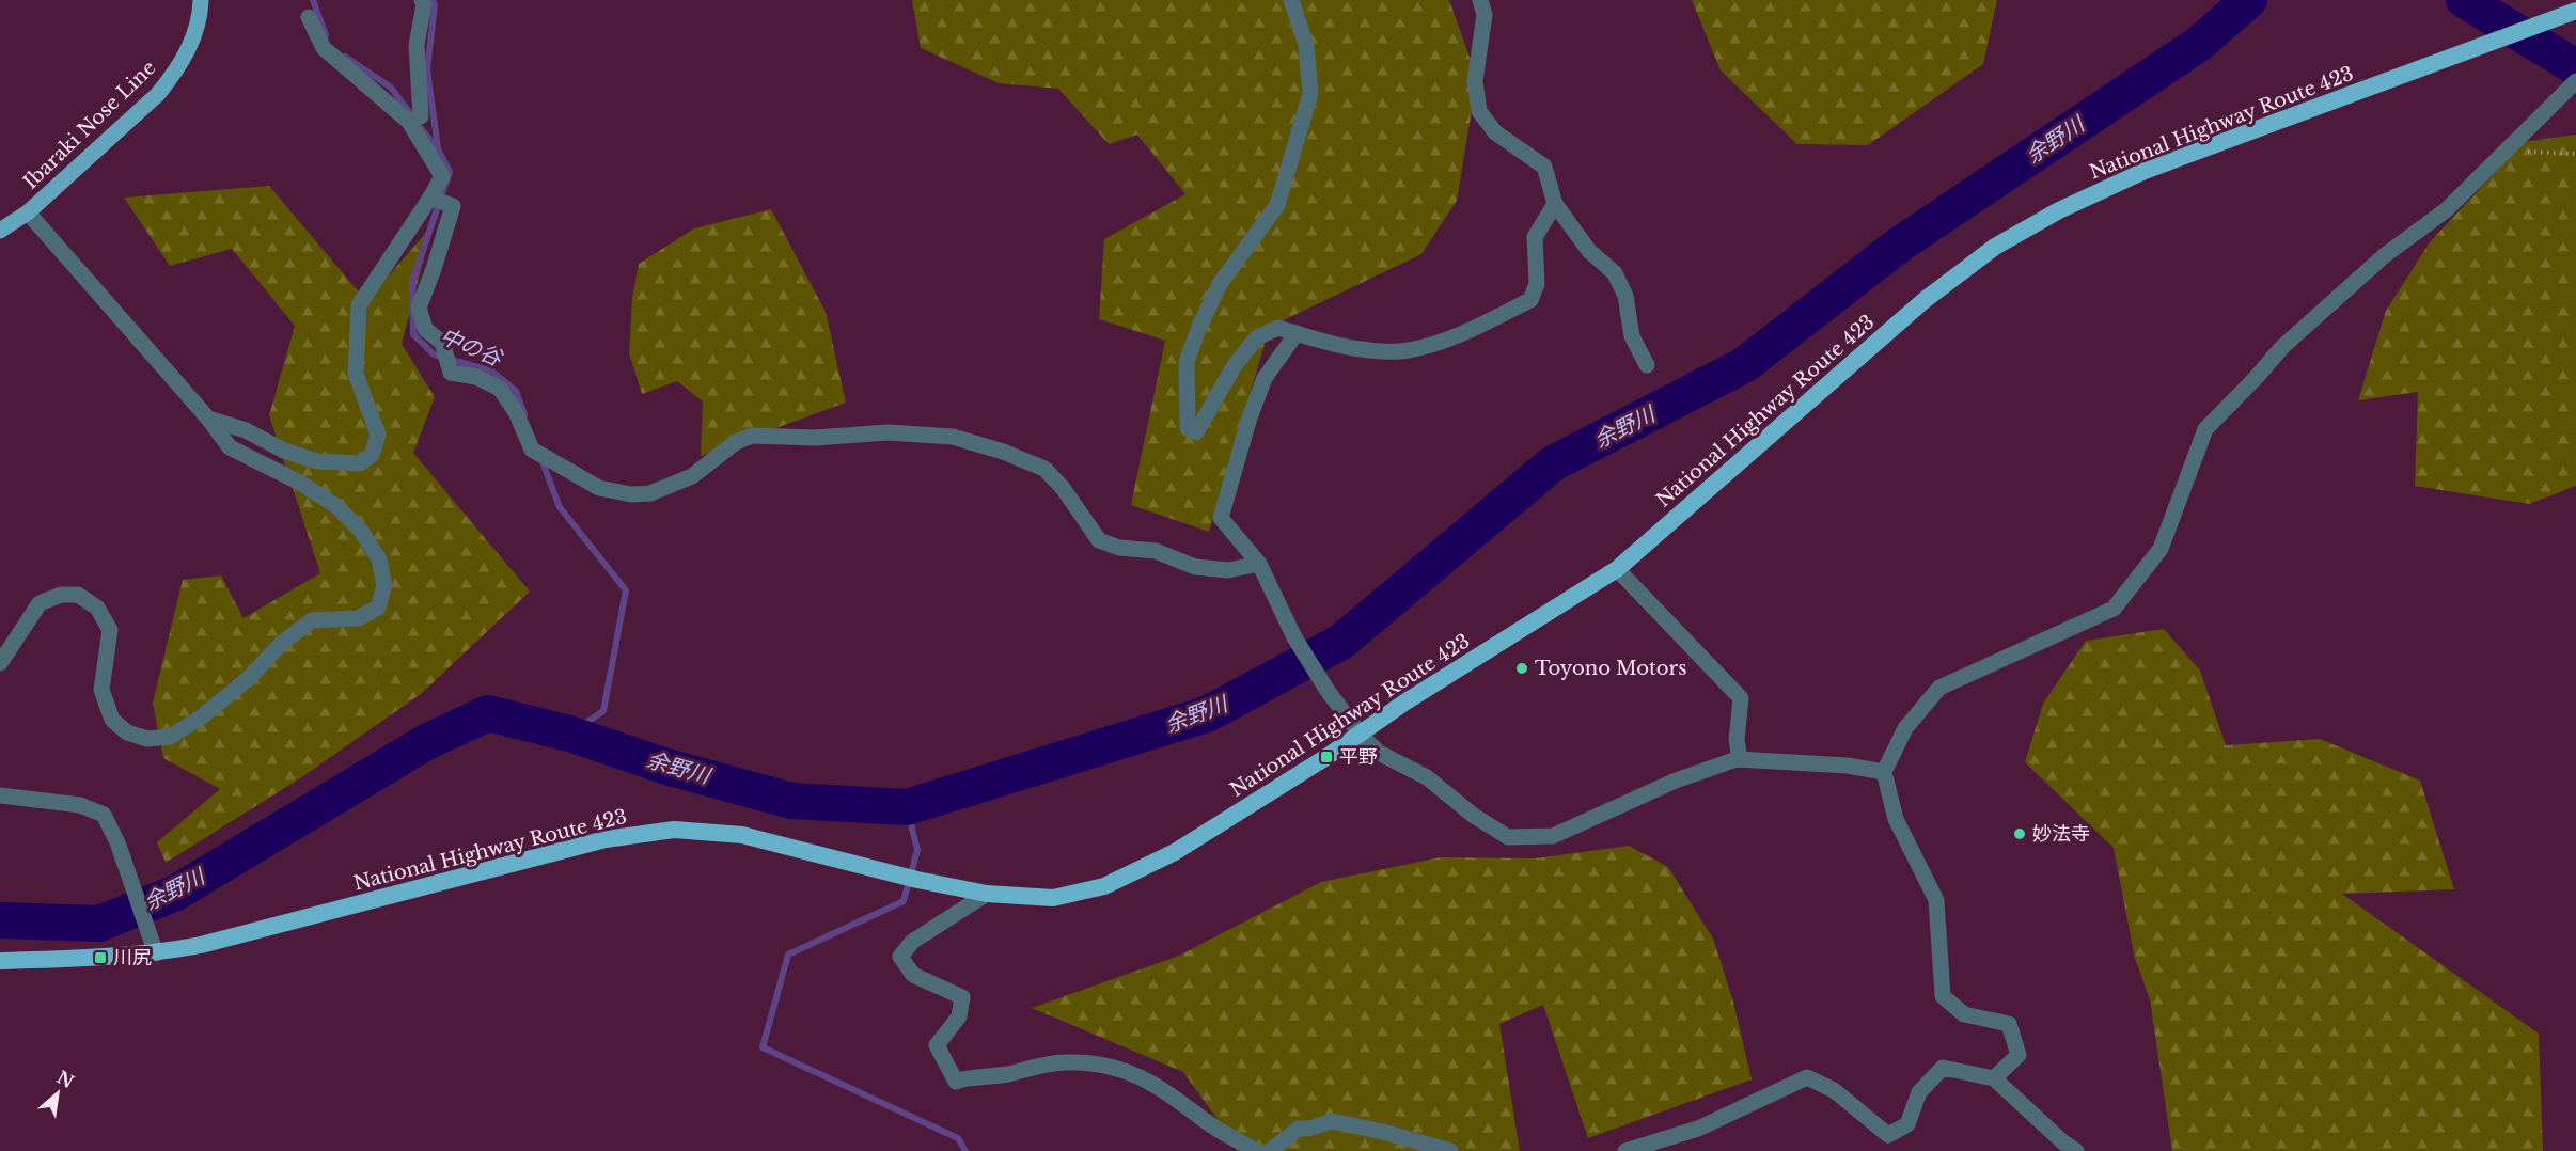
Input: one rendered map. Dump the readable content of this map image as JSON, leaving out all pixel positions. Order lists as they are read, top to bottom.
{
  "streets": {
    "highway": ["National Highway Route 423"],
    "main road": ["Ibaraki Nose Line"]
  },
  "water": ["余野川", "中の谷"],
  "places": {
    "other": ["Toyono Motors", "妙法寺"],
    "transit": ["平野", "川尻"]
  },
  "north": "top right"
}
